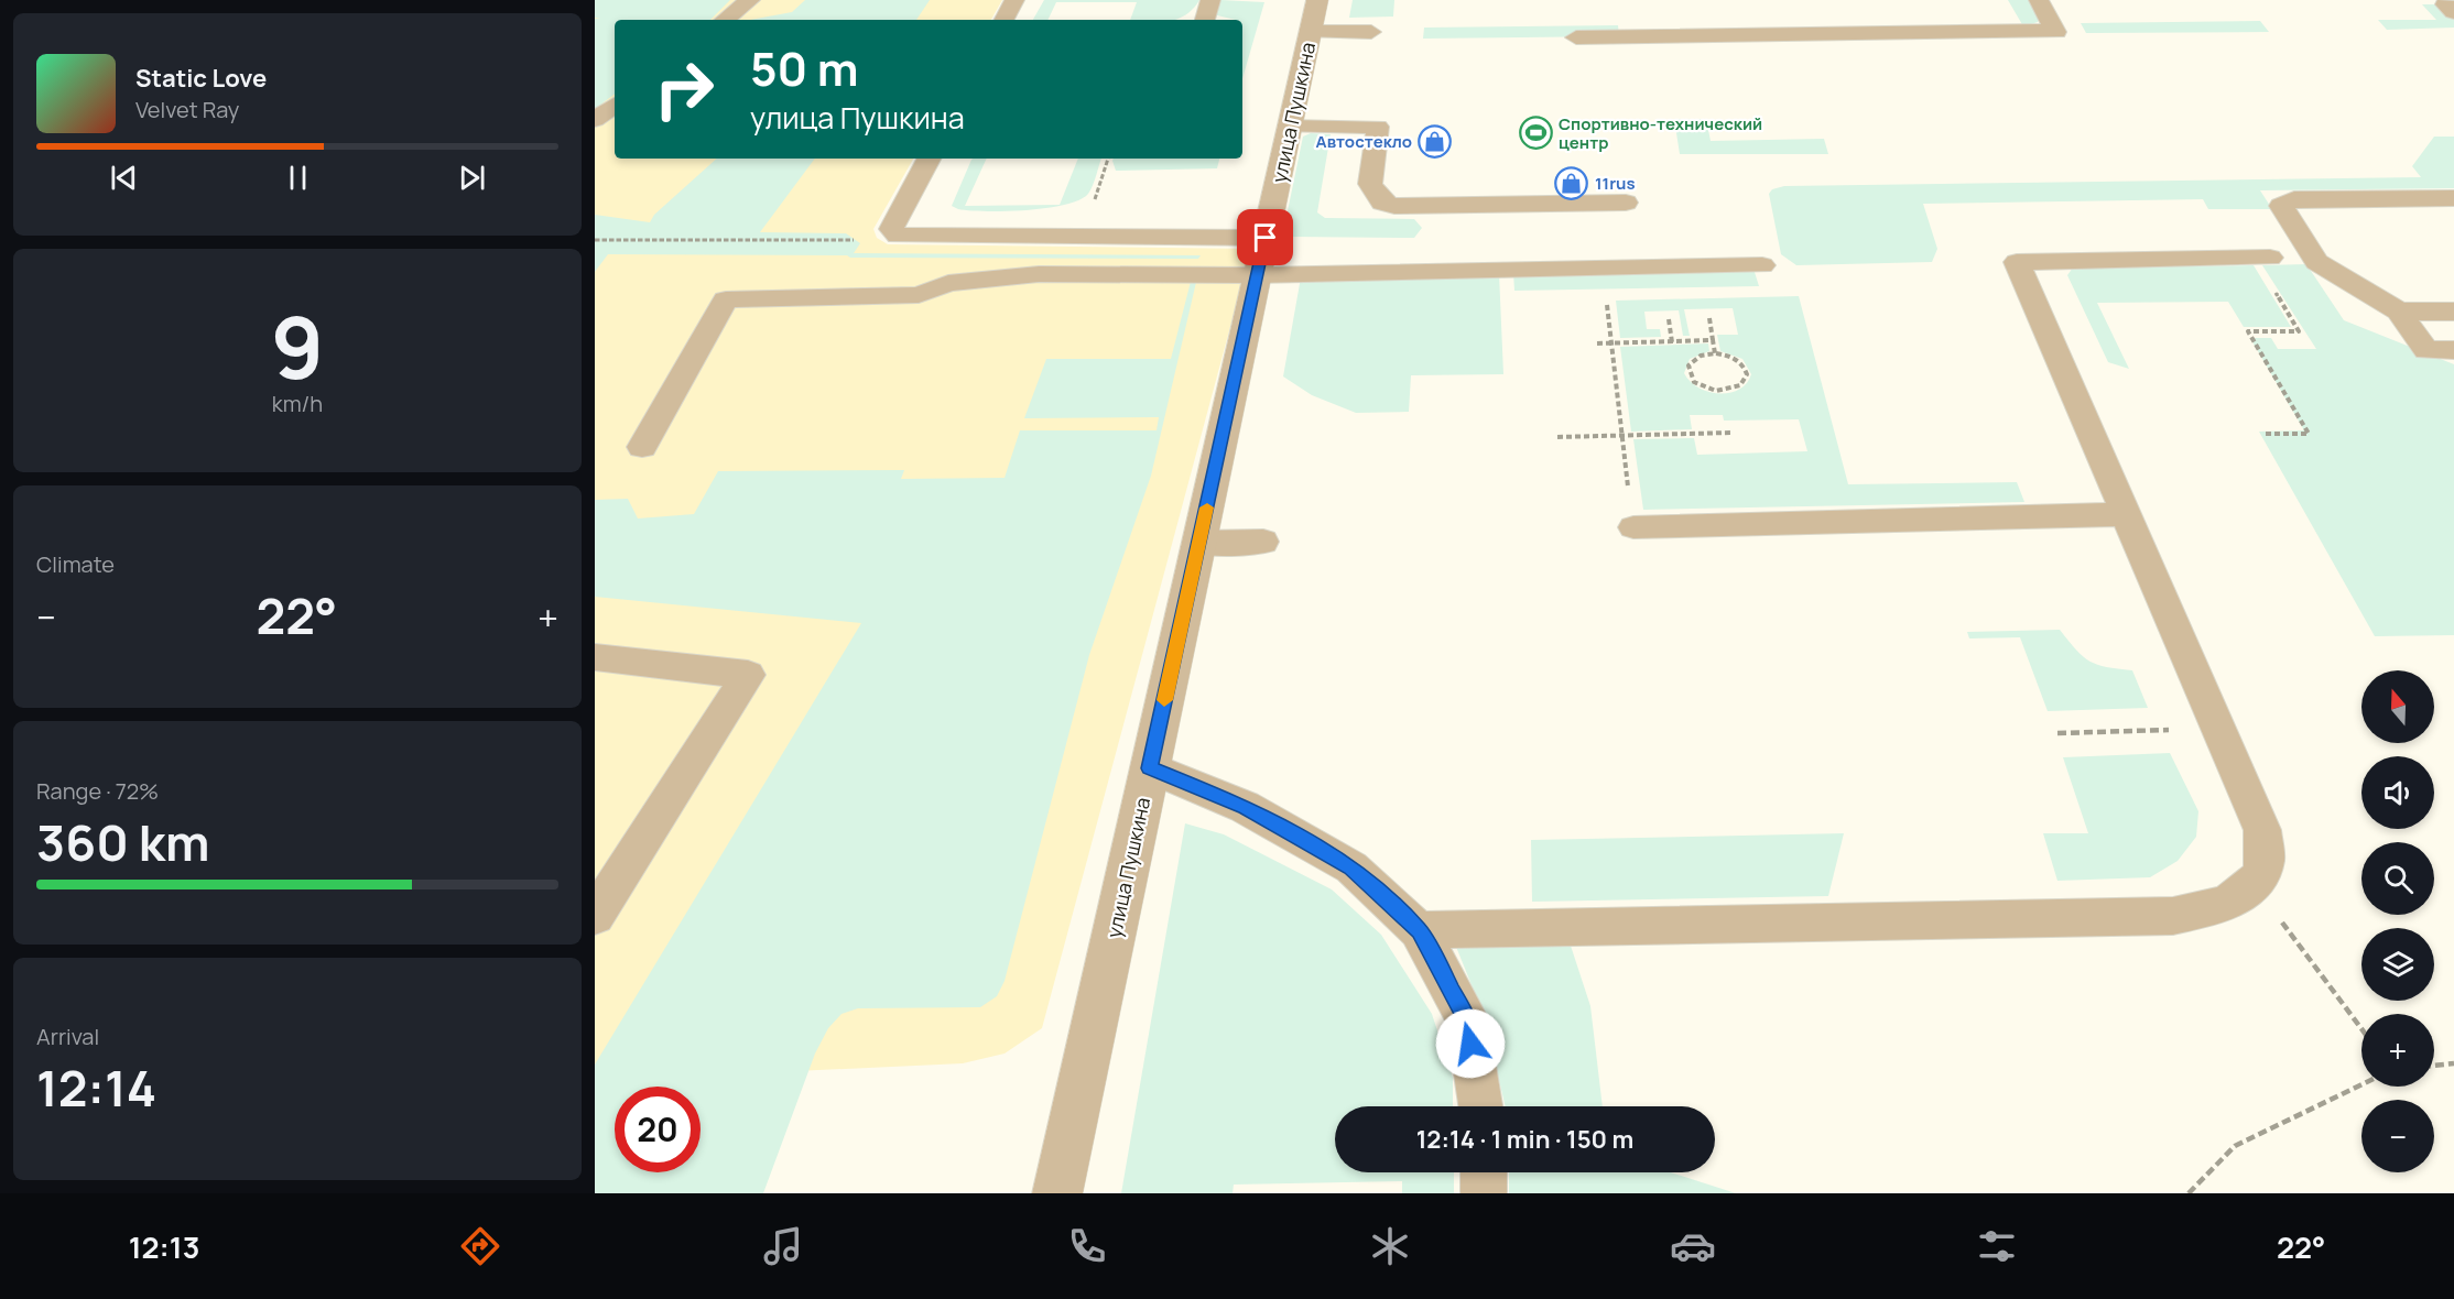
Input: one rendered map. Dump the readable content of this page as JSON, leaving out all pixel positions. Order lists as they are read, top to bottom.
{
  "streets": {
    "street": ["улица Пушкина"]
  },
  "places": {
    "sports": ["Спортивно-технический центр"],
    "shop": ["Автостекло", "11rus"]
  },
  "north": "top",
  "page": {
    "turn": ["50 m", "улица Пушкина"],
    "song": ["Static Love", "Velvet Ray"],
    "tile": [
      ["9", "km/h"],
      "Climate",
      ["Range · 72%", "360 km"],
      ["Arrival", "12:14"]
    ],
    "heat": ["−", "22°", "+"],
    "map_buttons": ["+", "−"],
    "limit": "20",
    "trip": "12:14 · 1 min · 150 m",
    "tabs": ["12:13", "22°"]
  }
}
